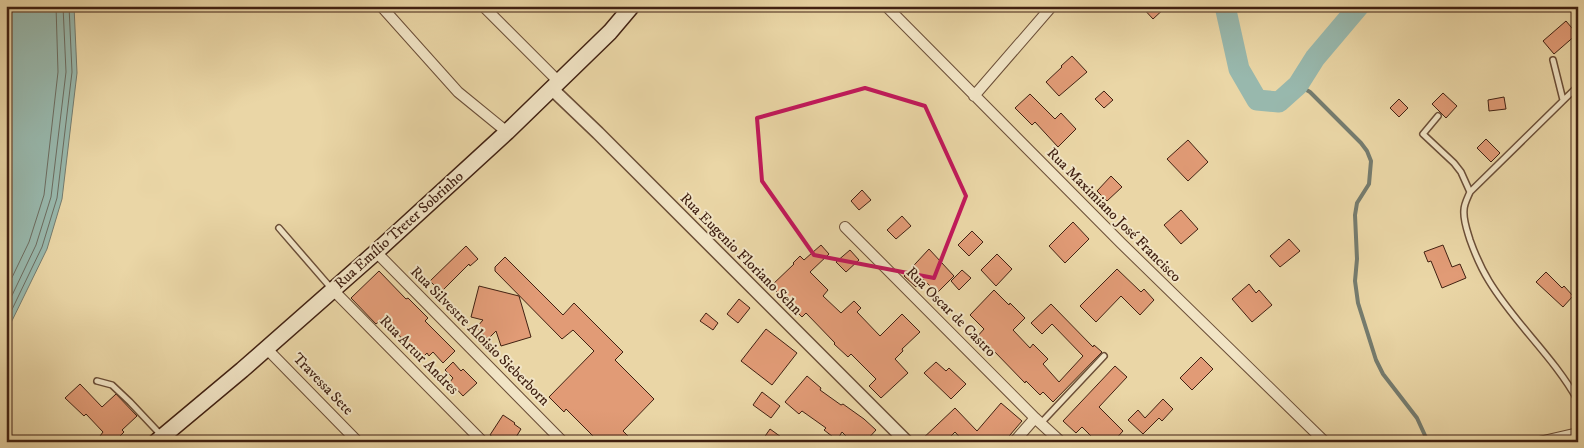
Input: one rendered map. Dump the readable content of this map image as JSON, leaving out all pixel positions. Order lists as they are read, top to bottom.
{
  "streets": {
    "main road": ["Rua Emílio Treter Sobrinho"],
    "street": [
      "Rua Maximiano José Francisco",
      "Rua Eugenio Floriano Sehn",
      "Rua Oscar de Castro",
      "Rua Silvestre Aloisio Sieberborn",
      "Rua Artur Andres",
      "Travessa Sete"
    ]
  },
  "crossings": [
    ["Rua Emílio Treter Sobrinho", "Rua Eugenio Floriano Sehn"],
    ["Rua Emílio Treter Sobrinho", "Rua Silvestre Aloisio Sieberborn"],
    ["Rua Emílio Treter Sobrinho", "Rua Artur Andres"],
    ["Rua Emílio Treter Sobrinho", "Travessa Sete"]
  ]
}
